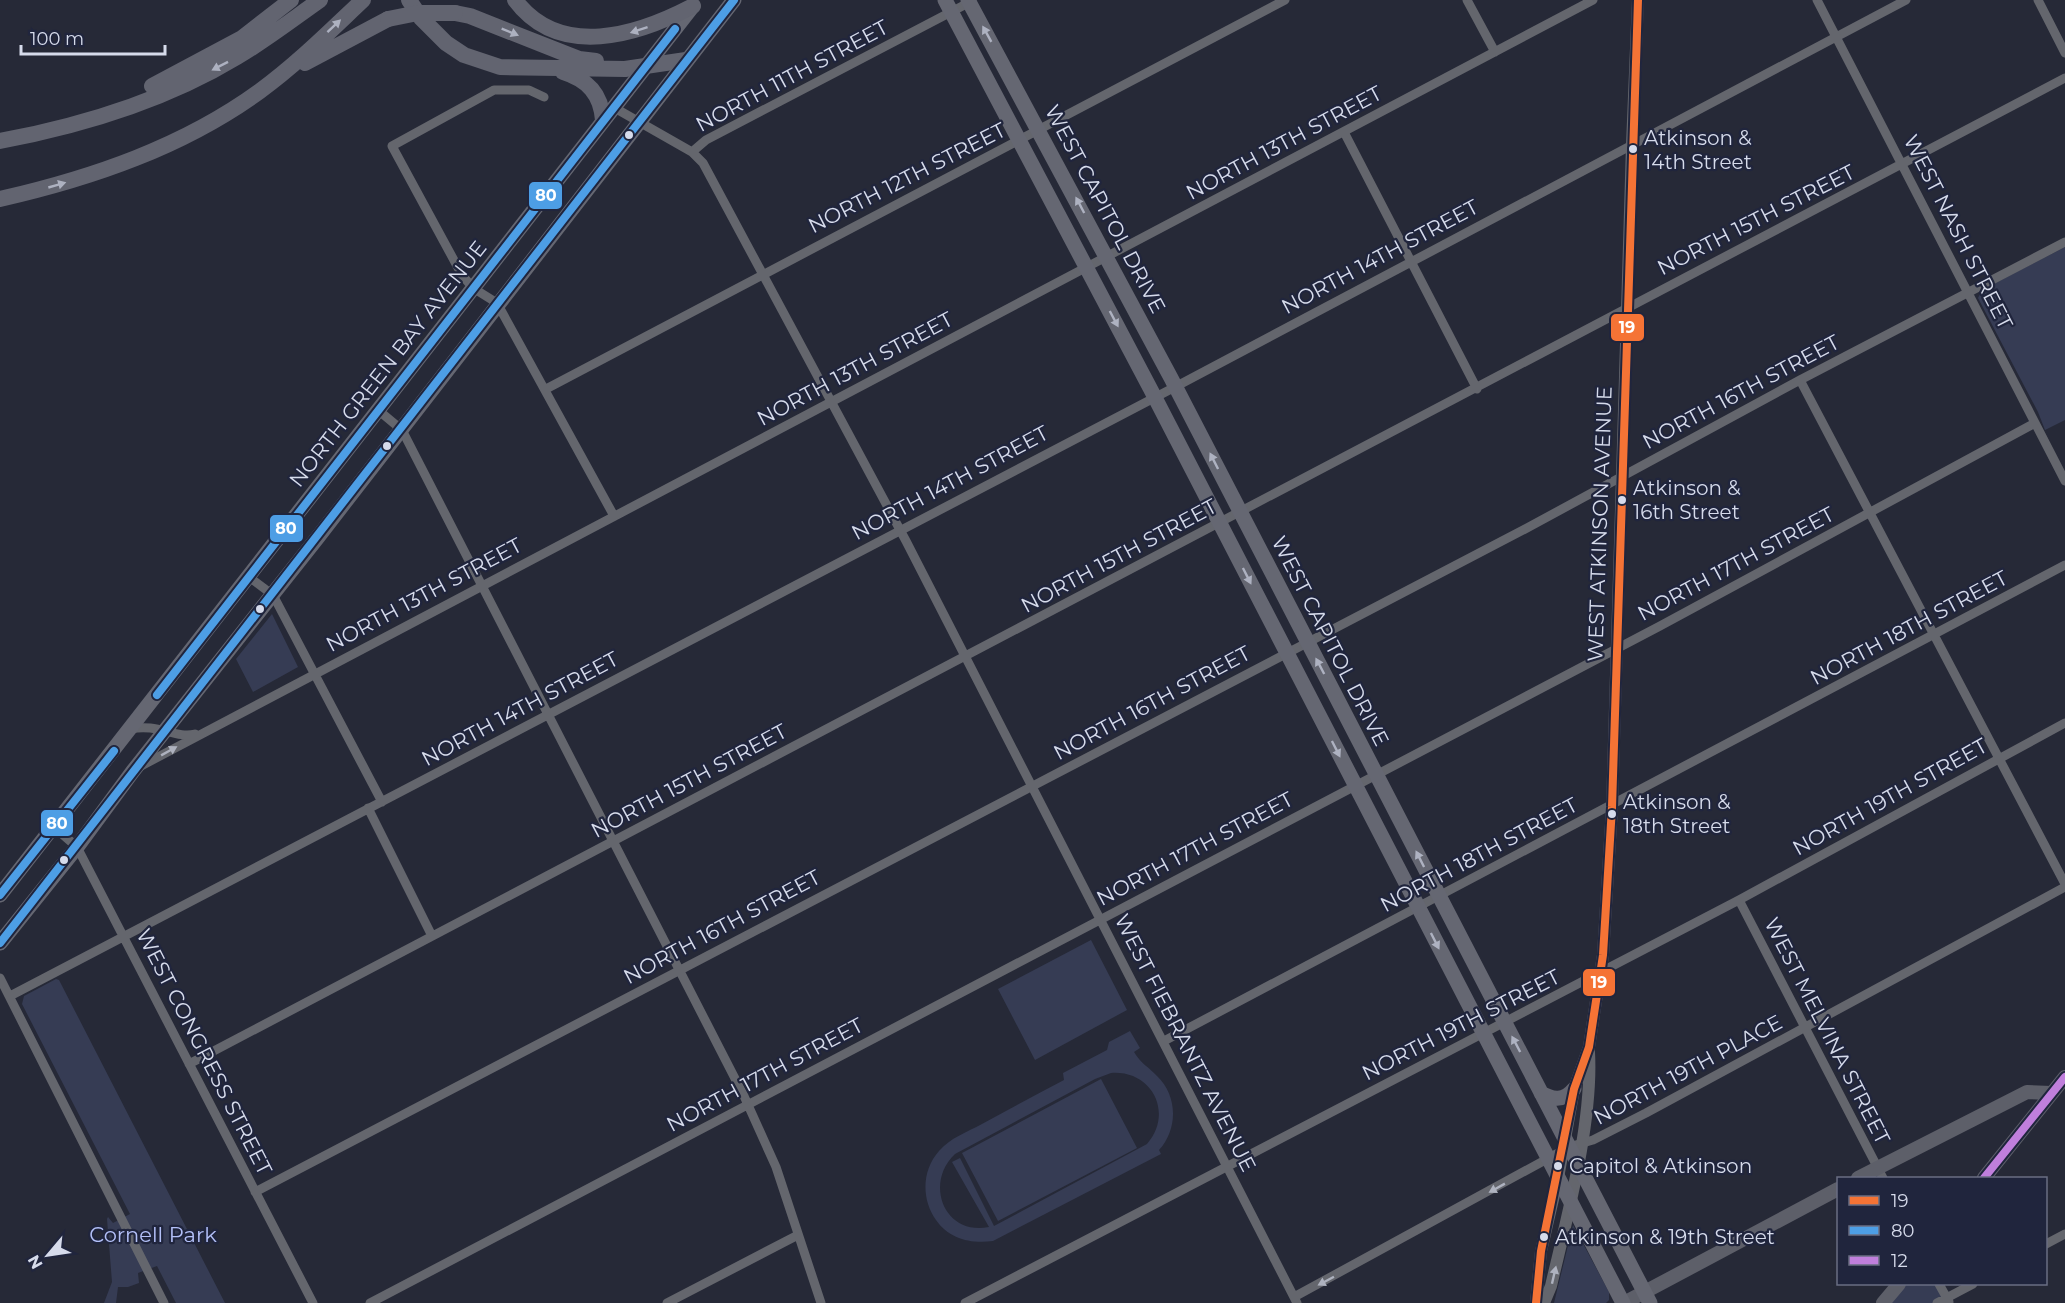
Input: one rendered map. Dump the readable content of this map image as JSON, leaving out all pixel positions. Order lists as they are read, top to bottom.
{
  "streets": {
    "main road": ["WEST CAPITOL DRIVE", "NORTH GREEN BAY AVENUE"],
    "street": [
      "NORTH 11TH STREET",
      "NORTH 13TH STREET",
      "NORTH 12TH STREET",
      "NORTH 15TH STREET",
      "WEST NASH STREET",
      "NORTH 14TH STREET",
      "NORTH 16TH STREET",
      "WEST ATKINSON AVENUE",
      "NORTH 17TH STREET",
      "NORTH 18TH STREET",
      "NORTH 19TH STREET",
      "WEST MELVINA STREET",
      "WEST FIEBRANTZ AVENUE",
      "WEST CONGRESS STREET",
      "NORTH 19TH PLACE"
    ]
  },
  "crossings": [
    ["NORTH 11TH STREET", "WEST CAPITOL DRIVE"],
    ["NORTH 11TH STREET", "WEST FIEBRANTZ AVENUE"],
    ["NORTH 13TH STREET", "WEST CAPITOL DRIVE"],
    ["NORTH 13TH STREET", "WEST FIEBRANTZ AVENUE"],
    ["NORTH 12TH STREET", "WEST CAPITOL DRIVE"],
    ["NORTH 12TH STREET", "WEST FIEBRANTZ AVENUE"],
    ["WEST CAPITOL DRIVE", "NORTH 15TH STREET"],
    ["WEST CAPITOL DRIVE", "NORTH 14TH STREET"],
    ["WEST CAPITOL DRIVE", "NORTH 16TH STREET"],
    ["WEST CAPITOL DRIVE", "WEST ATKINSON AVENUE"],
    ["WEST CAPITOL DRIVE", "NORTH 17TH STREET"],
    ["WEST CAPITOL DRIVE", "NORTH 18TH STREET"],
    ["WEST CAPITOL DRIVE", "NORTH 19TH STREET"],
    ["WEST CAPITOL DRIVE", "NORTH 19TH PLACE"],
    ["NORTH 15TH STREET", "WEST NASH STREET"],
    ["NORTH 15TH STREET", "WEST ATKINSON AVENUE"],
    ["NORTH 15TH STREET", "WEST FIEBRANTZ AVENUE"],
    ["NORTH 15TH STREET", "WEST CONGRESS STREET"],
    ["WEST NASH STREET", "NORTH 14TH STREET"],
    ["WEST NASH STREET", "NORTH 16TH STREET"],
    ["WEST NASH STREET", "NORTH 17TH STREET"],
    ["NORTH 14TH STREET", "WEST ATKINSON AVENUE"],
    ["NORTH 14TH STREET", "WEST FIEBRANTZ AVENUE"],
    ["NORTH 14TH STREET", "WEST CONGRESS STREET"],
    ["NORTH GREEN BAY AVENUE", "WEST FIEBRANTZ AVENUE"],
    ["NORTH GREEN BAY AVENUE", "WEST CONGRESS STREET"],
    ["NORTH 16TH STREET", "WEST ATKINSON AVENUE"],
    ["NORTH 16TH STREET", "WEST FIEBRANTZ AVENUE"],
    ["NORTH 16TH STREET", "WEST CONGRESS STREET"],
    ["WEST ATKINSON AVENUE", "NORTH 17TH STREET"],
    ["WEST ATKINSON AVENUE", "NORTH 18TH STREET"],
    ["WEST ATKINSON AVENUE", "NORTH 19TH STREET"],
    ["WEST ATKINSON AVENUE", "NORTH 19TH PLACE"],
    ["NORTH 17TH STREET", "WEST FIEBRANTZ AVENUE"],
    ["NORTH 18TH STREET", "WEST FIEBRANTZ AVENUE"],
    ["NORTH 19TH STREET", "WEST MELVINA STREET"],
    ["NORTH 19TH STREET", "WEST FIEBRANTZ AVENUE"],
    ["WEST MELVINA STREET", "NORTH 19TH PLACE"],
    ["WEST FIEBRANTZ AVENUE", "NORTH 19TH PLACE"]
  ],
  "parks": ["Cornell Park"],
  "places": [
    "Atkinson & 14th Street",
    "Atkinson & 16th Street",
    "Atkinson & 18th Street",
    "Capitol & Atkinson",
    "Atkinson & 19th Street"
  ],
  "lines": ["transit line 19", "transit line 80", "transit line 12"],
  "legend": ["19", "80", "12"],
  "scale_bar": "100 m",
  "north": "bottom left"
}
